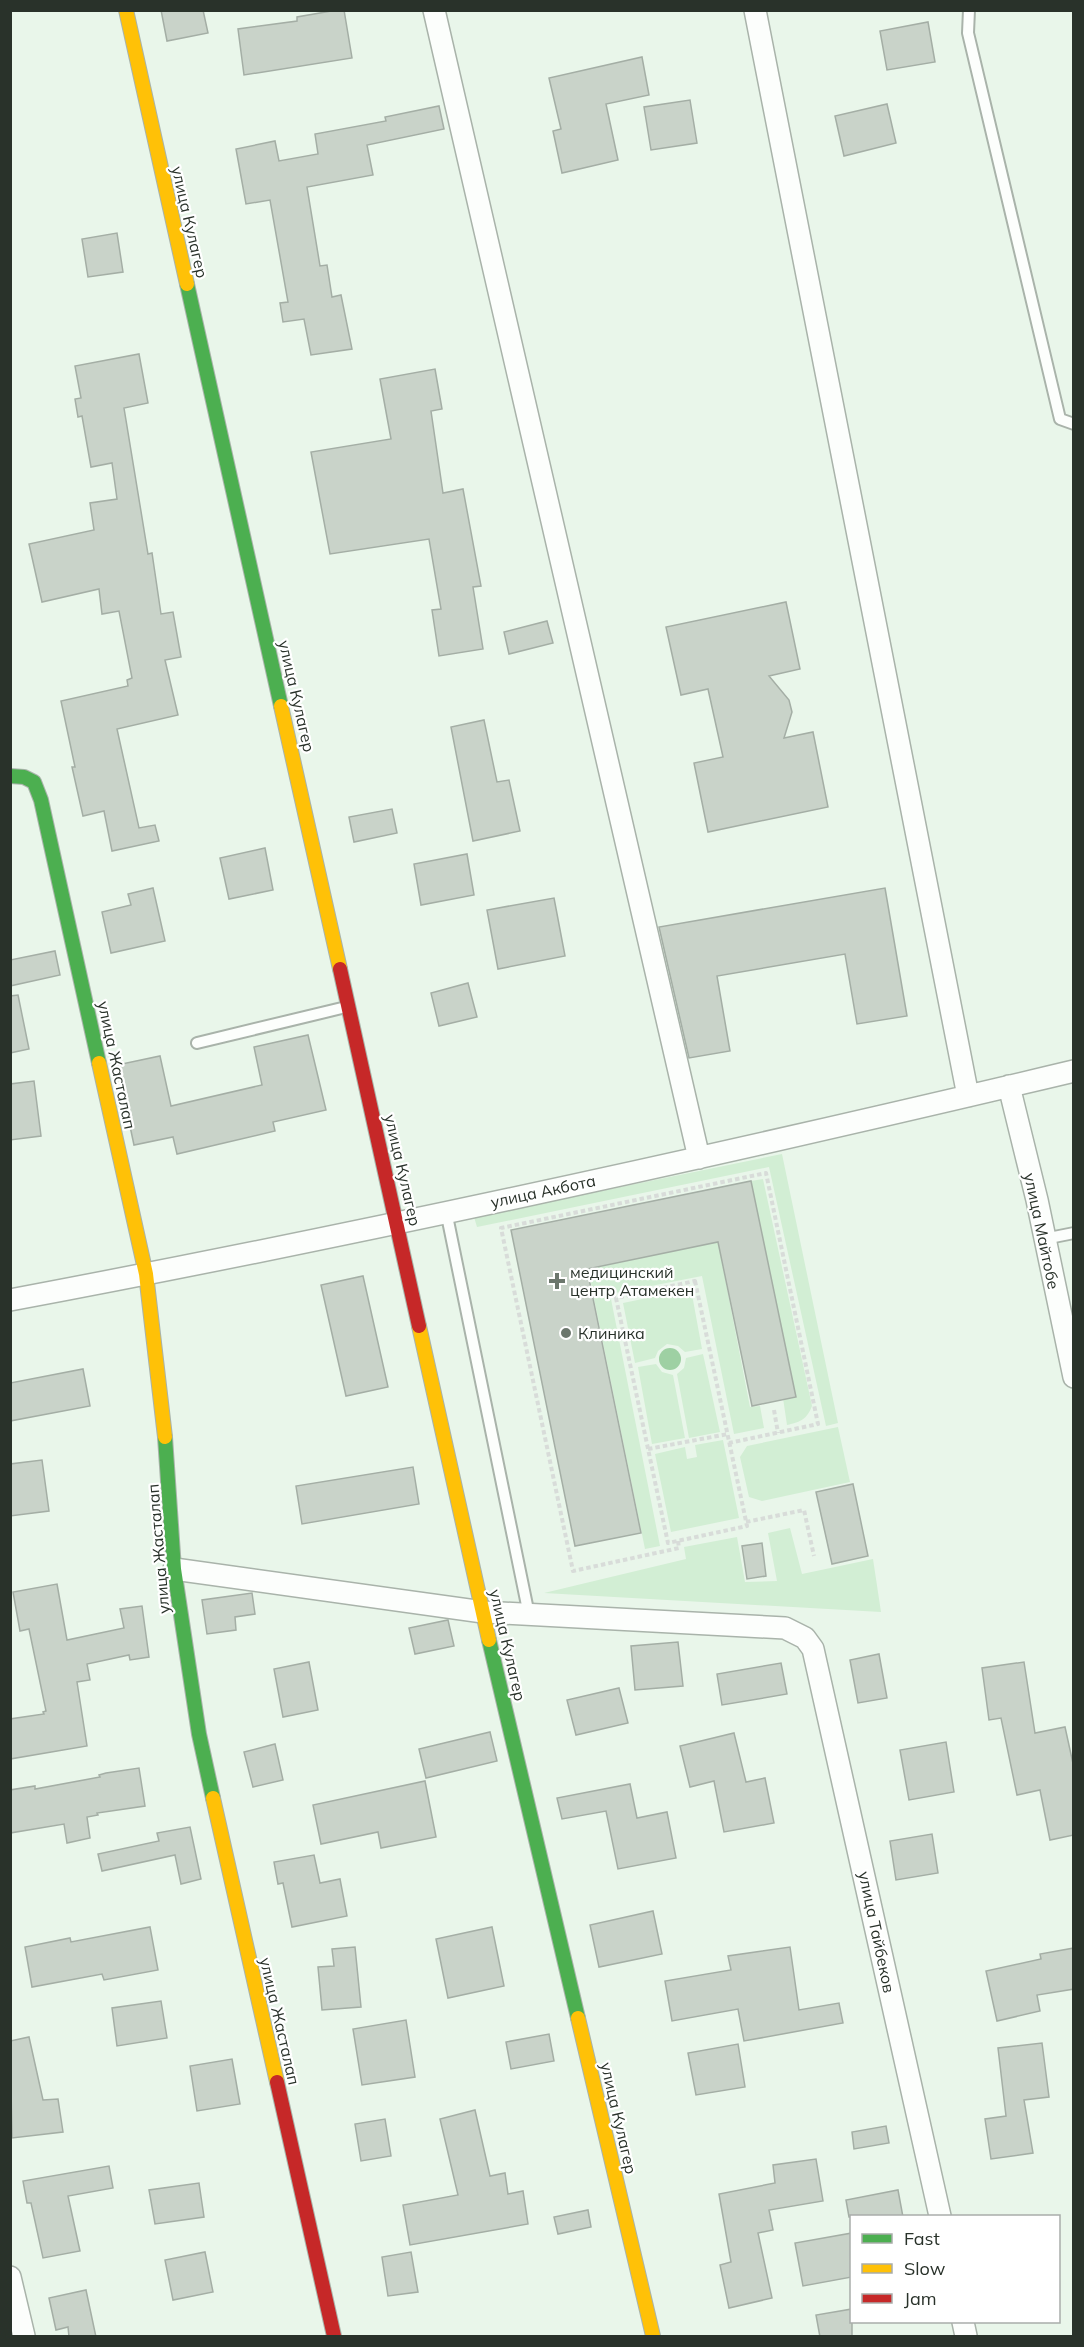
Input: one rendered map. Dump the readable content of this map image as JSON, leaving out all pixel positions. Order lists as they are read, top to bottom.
{
  "streets": {
    "street": [
      "улица Кулагер",
      "улица Жасталап",
      "улица Акбота",
      "улица Майтобе",
      "улица Тайбеков"
    ]
  },
  "crossings": [
    ["улица Кулагер", "улица Акбота"],
    ["улица Жасталап", "улица Акбота"],
    ["улица Акбота", "улица Майтобе"]
  ],
  "places": {
    "health": ["медицинский центр Атамекен"],
    "other": ["Клиника"]
  },
  "legend": ["Fast", "Slow", "Jam"]
}
